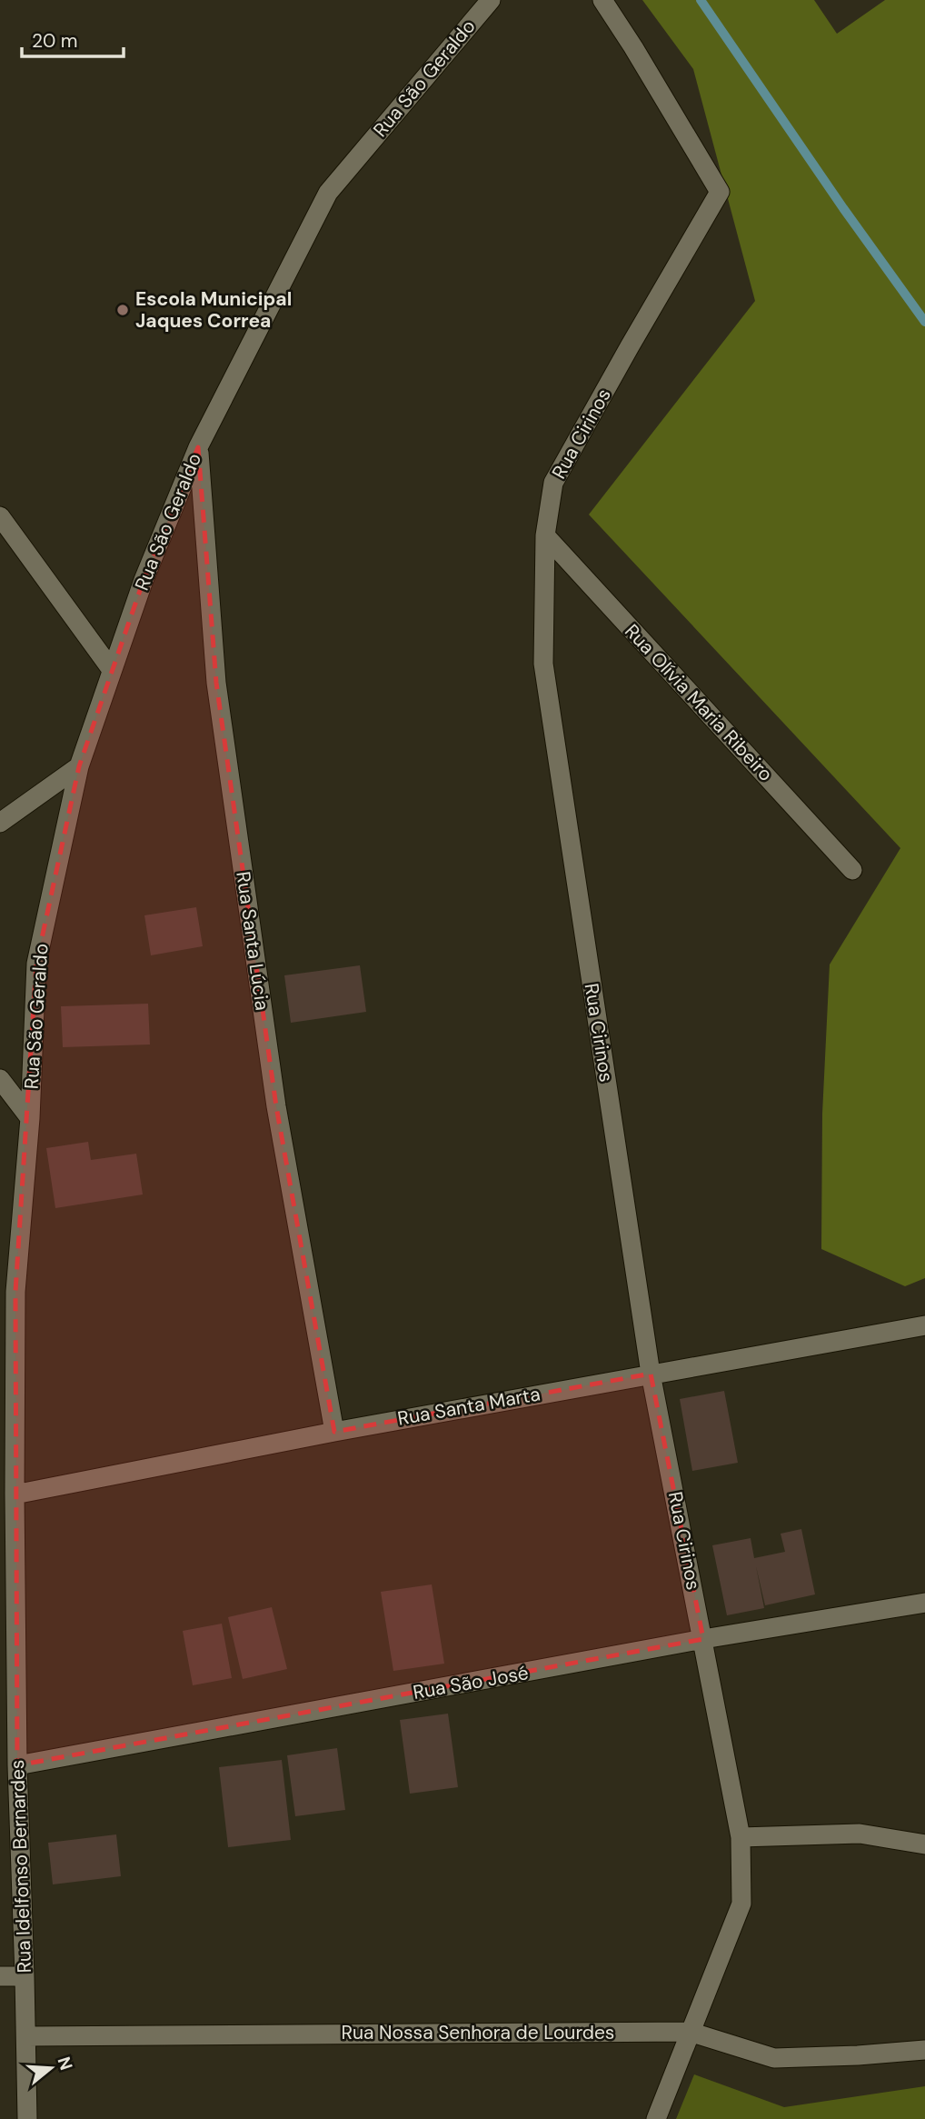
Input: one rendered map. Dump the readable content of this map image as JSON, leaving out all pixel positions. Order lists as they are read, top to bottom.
{
  "streets": {
    "street": [
      "Rua São Geraldo",
      "Rua Cirinos",
      "Rua Olívia Maria Ribeiro",
      "Rua Santa Lúcia",
      "Rua Santa Marta",
      "Rua São José",
      "Rua Idelfonso Bernardes",
      "Rua Nossa Senhora de Lourdes"
    ]
  },
  "crossings": [
    ["Rua São Geraldo", "Rua Santa Lúcia"],
    ["Rua São Geraldo", "Rua Idelfonso Bernardes"],
    ["Rua Cirinos", "Rua Olívia Maria Ribeiro"],
    ["Rua Cirinos", "Rua Santa Marta"],
    ["Rua Cirinos", "Rua São José"],
    ["Rua Cirinos", "Rua Nossa Senhora de Lourdes"],
    ["Rua Santa Lúcia", "Rua Santa Marta"],
    ["Rua Santa Marta", "Rua Idelfonso Bernardes"],
    ["Rua São José", "Rua Idelfonso Bernardes"],
    ["Rua Idelfonso Bernardes", "Rua Nossa Senhora de Lourdes"]
  ],
  "places": ["Escola Municipal Jaques Correa"],
  "scale_bar": "20 m",
  "north": "right"
}
